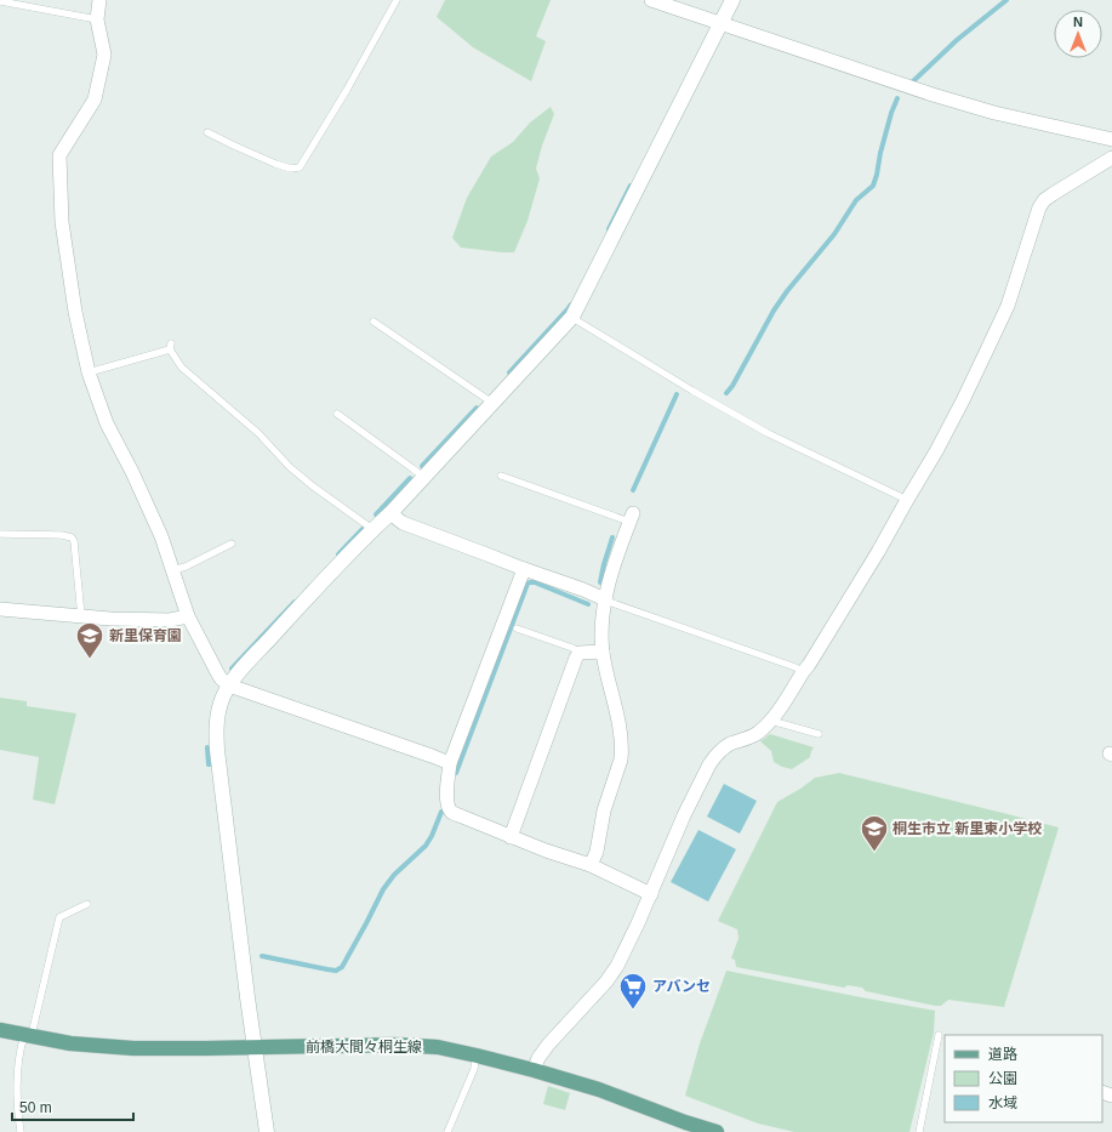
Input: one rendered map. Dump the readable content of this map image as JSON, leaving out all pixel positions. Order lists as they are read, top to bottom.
{
  "streets": {
    "main road": ["前橋大間々桐生線"]
  },
  "places": {
    "school or university": ["新里保育園", "桐生市立 新里東小学校"],
    "supermarket": ["アバンセ"]
  },
  "legend": ["道路", "公園", "水域"],
  "scale_bar": "50 m",
  "north": "top"
}
